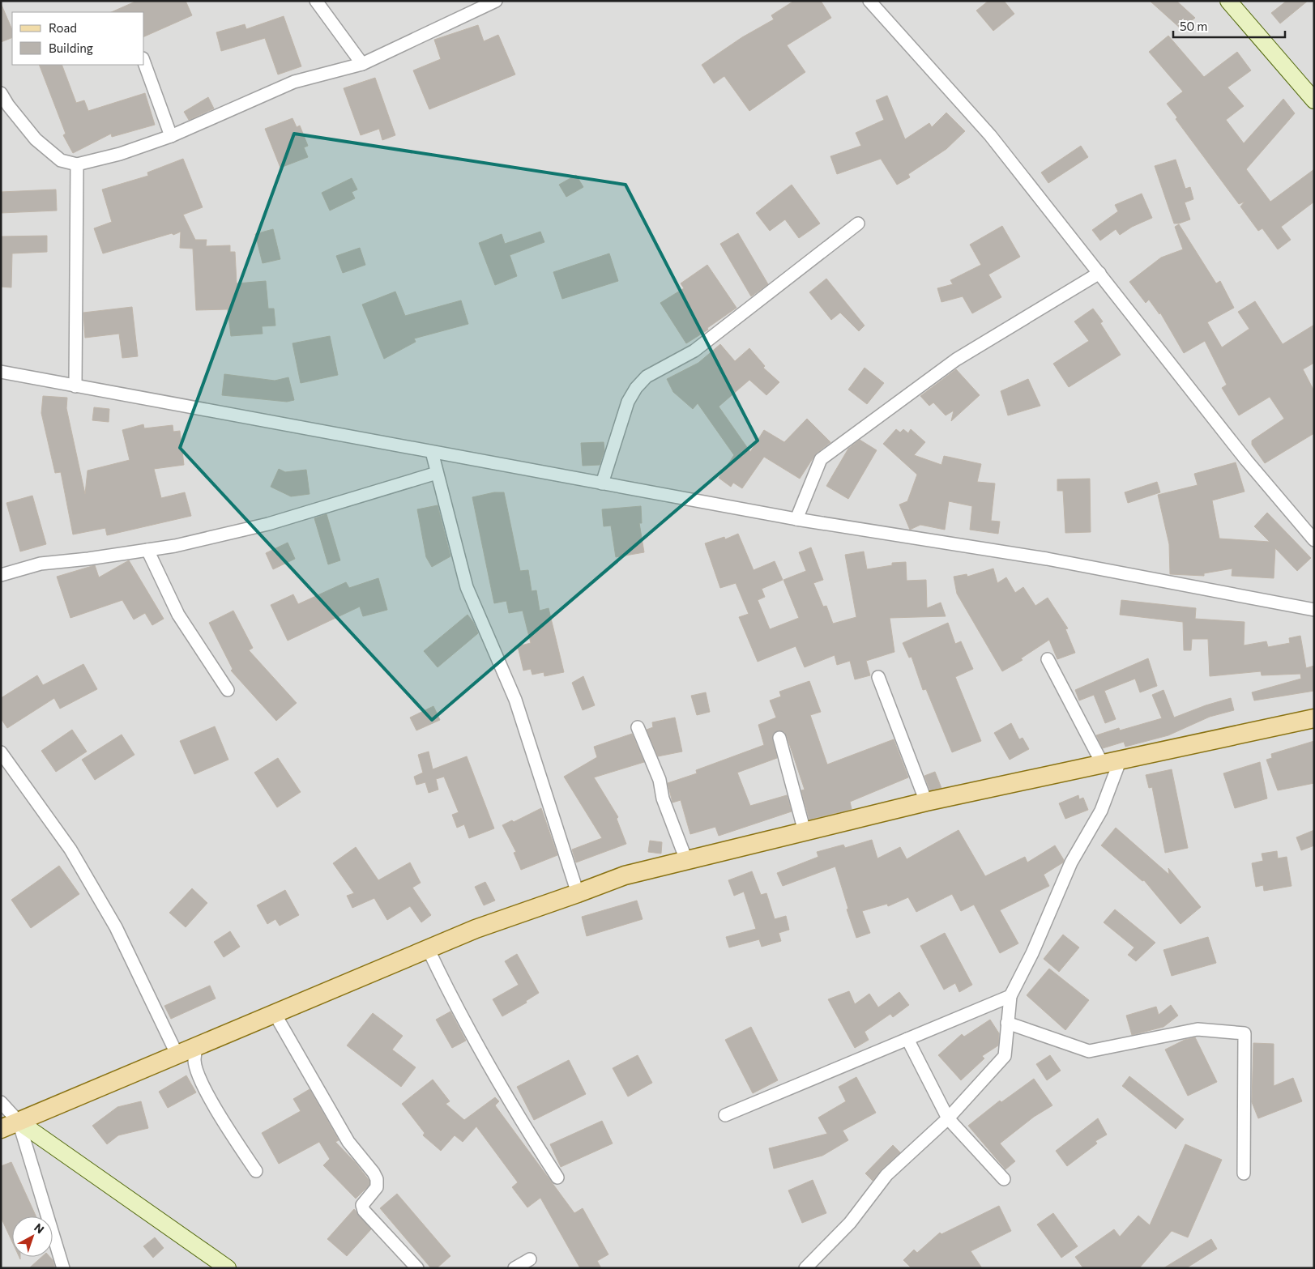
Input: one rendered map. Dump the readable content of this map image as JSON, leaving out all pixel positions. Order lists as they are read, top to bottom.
{
  "legend": ["Road", "Building"],
  "scale_bar": "50 m",
  "north": "top right"
}
